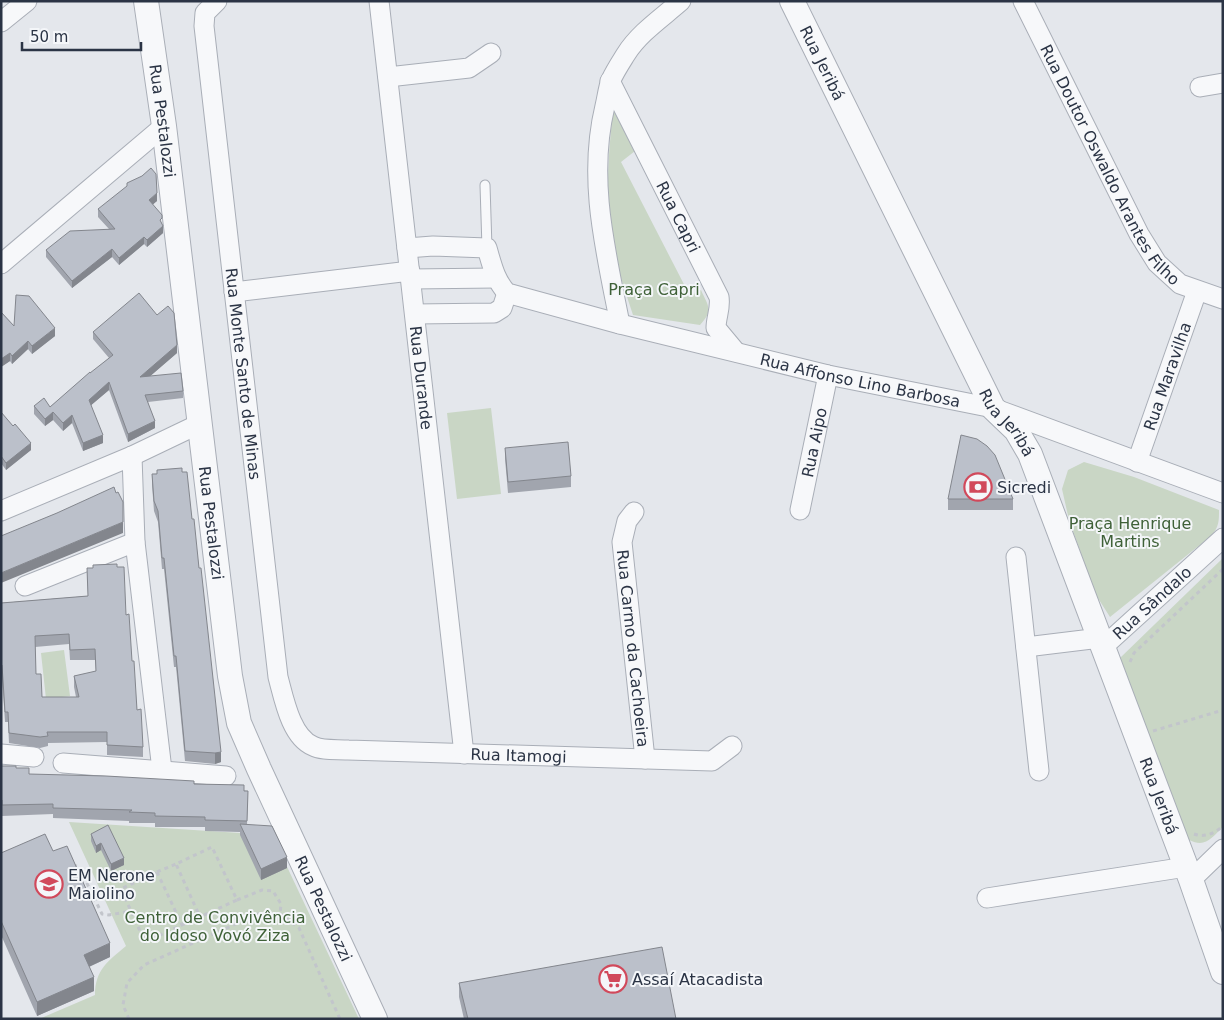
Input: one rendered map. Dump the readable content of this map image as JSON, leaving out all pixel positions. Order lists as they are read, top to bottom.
{
  "streets": {
    "street": [
      "Rua Jeribá",
      "Rua Pestalozzi",
      "Rua Doutor Oswaldo Arantes Filho",
      "Rua Capri",
      "Rua Monte Santo de Minas",
      "Rua Maravilha",
      "Rua Durande",
      "Rua Affonso Lino Barbosa",
      "Rua Aipo",
      "Rua Sândalo",
      "Rua Carmo da Cachoeira",
      "Rua Itamogi"
    ]
  },
  "crossings": [
    ["Rua Jeribá", "Rua Affonso Lino Barbosa"],
    ["Rua Jeribá", "Rua Sândalo"],
    ["Rua Doutor Oswaldo Arantes Filho", "Rua Maravilha"],
    ["Rua Capri", "Rua Affonso Lino Barbosa"],
    ["Rua Monte Santo de Minas", "Rua Itamogi"],
    ["Rua Maravilha", "Rua Affonso Lino Barbosa"],
    ["Rua Durande", "Rua Itamogi"],
    ["Rua Affonso Lino Barbosa", "Rua Aipo"],
    ["Rua Carmo da Cachoeira", "Rua Itamogi"]
  ],
  "parks": ["Praça Capri", "Praça Henrique Martins", "Centro de Convivência do Idoso Vovó Ziza"],
  "places": {
    "bank": ["Sicredi"],
    "school or university": ["EM Nerone Maiolino"],
    "supermarket": ["Assaí Atacadista"]
  },
  "scale_bar": "50 m"
}
